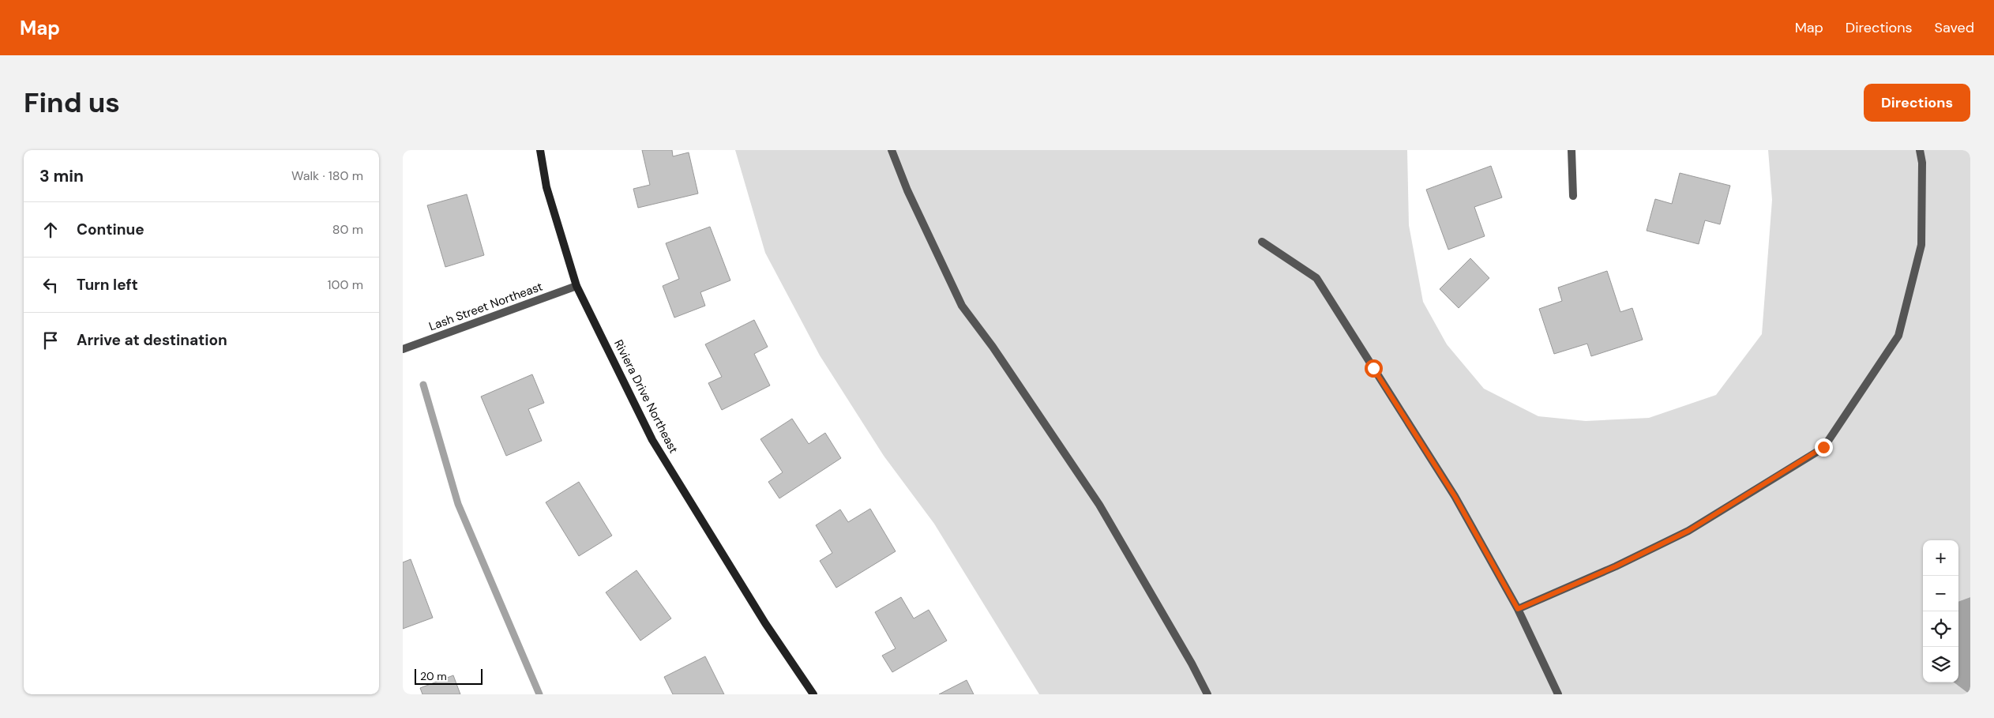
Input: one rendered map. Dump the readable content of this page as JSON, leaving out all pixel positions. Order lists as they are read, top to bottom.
{
  "streets": {
    "street": ["Lash Street Northeast", "Riviera Drive Northeast"]
  },
  "crossings": [
    ["Lash Street Northeast", "Riviera Drive Northeast"]
  ],
  "scale_bar": "20 m",
  "page": {
    "header": "Map",
    "nav": ["Map", "Directions", "Saved"],
    "buttons": "Directions",
    "title": "Find us",
    "heading": ["3 min", "Walk · 180 m"],
    "list": [
      ["Continue", "80 m"],
      ["Turn left", "100 m"],
      "Arrive at destination"
    ],
    "map_buttons": ["+", "−"],
    "scale": "20 m"
  }
}
